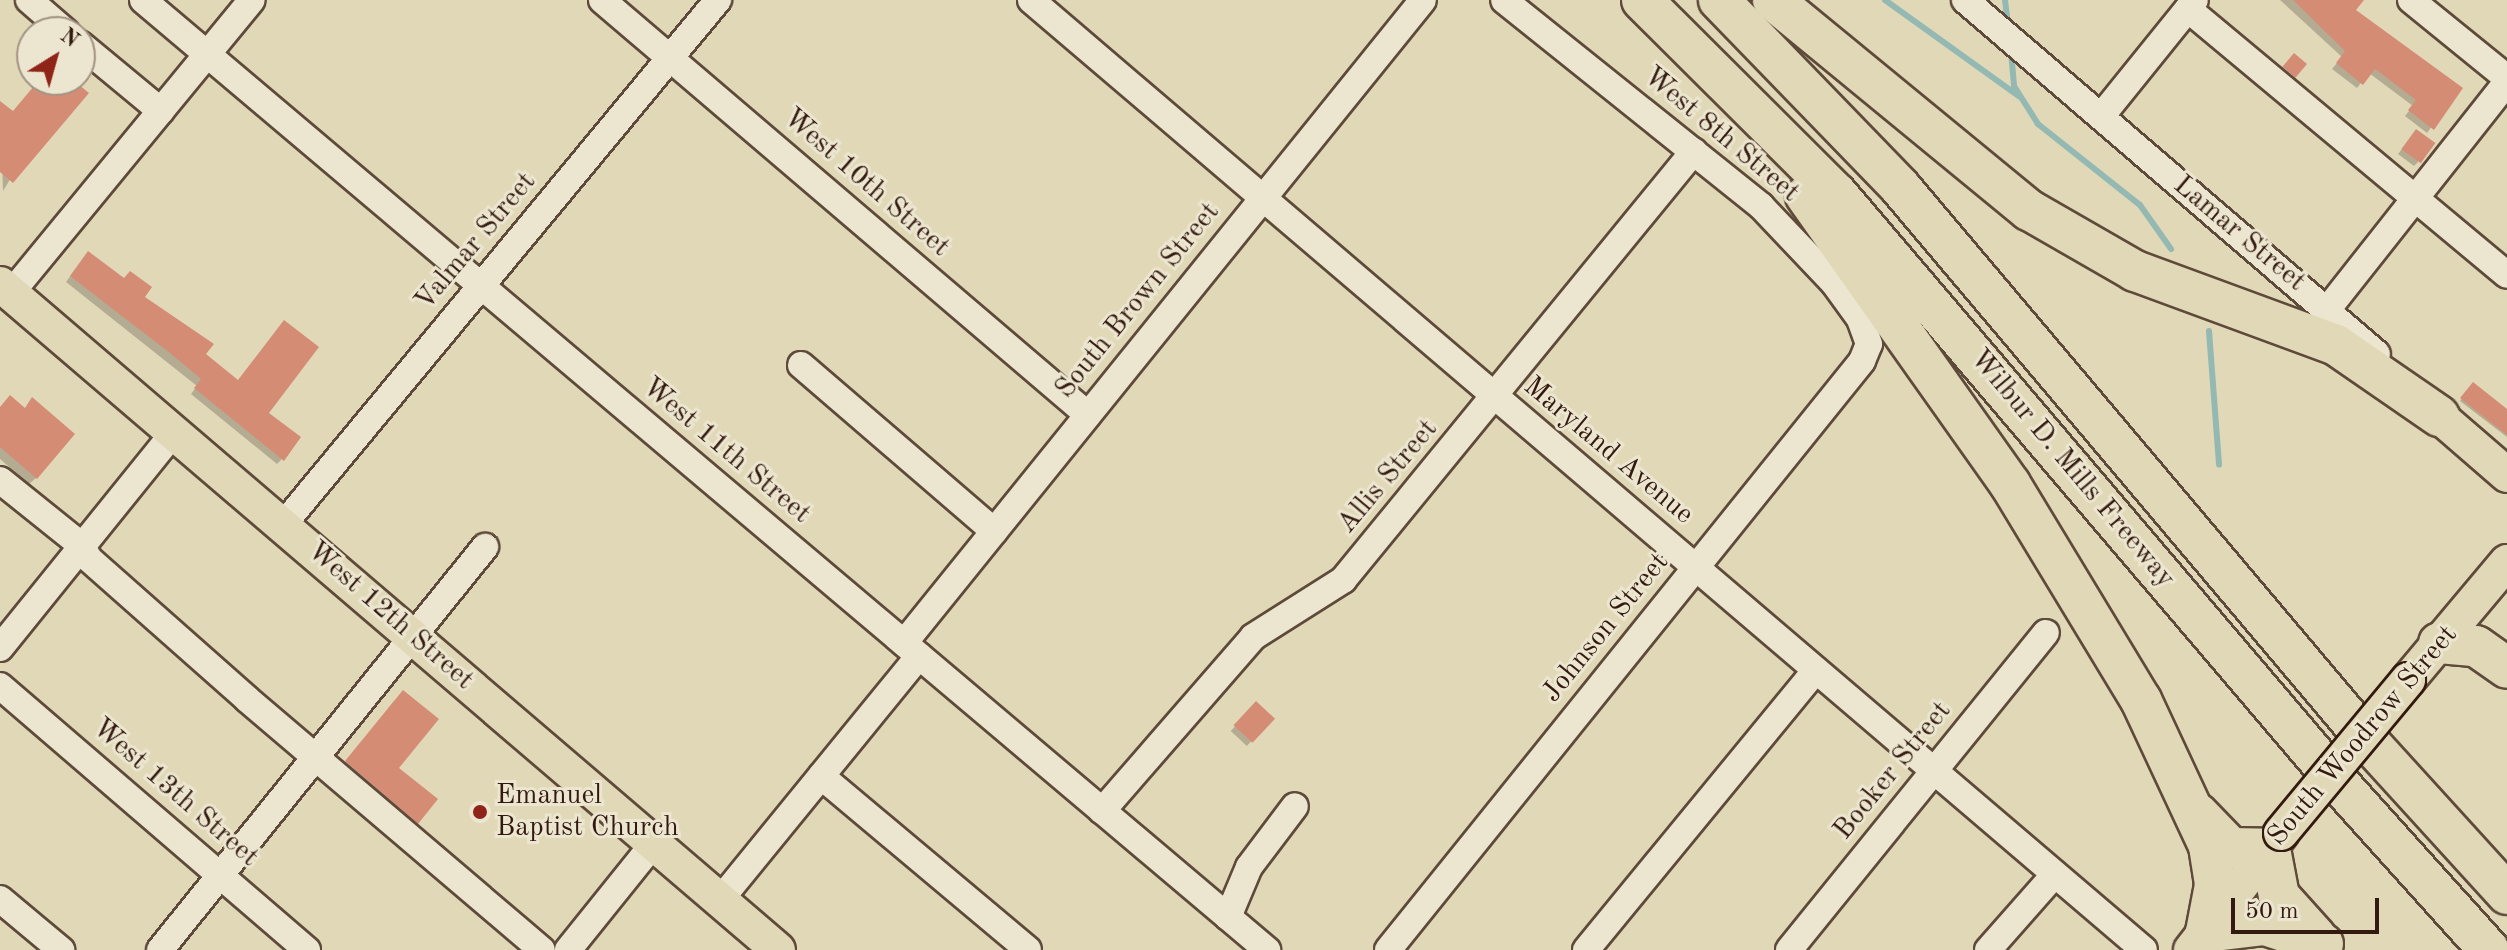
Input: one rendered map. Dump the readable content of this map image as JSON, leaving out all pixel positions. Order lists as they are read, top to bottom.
{
  "streets": {
    "highway": ["Wilbur D. Mills Freeway"],
    "main road": ["Lamar Street", "West 12th Street", "South Woodrow Street"],
    "street": [
      "West 8th Street",
      "West 10th Street",
      "Valmar Street",
      "South Brown Street",
      "West 11th Street",
      "Maryland Avenue",
      "Allis Street",
      "Johnson Street",
      "Booker Street",
      "West 13th Street"
    ]
  },
  "crossings": [
    ["West 8th Street", "Allis Street"],
    ["West 8th Street", "Johnson Street"],
    ["West 10th Street", "Valmar Street"],
    ["West 10th Street", "South Brown Street"],
    ["Valmar Street", "West 11th Street"],
    ["Valmar Street", "West 12th Street"],
    ["South Brown Street", "West 11th Street"],
    ["South Brown Street", "Maryland Avenue"],
    ["South Brown Street", "West 12th Street"],
    ["West 11th Street", "Allis Street"],
    ["Maryland Avenue", "Allis Street"],
    ["Maryland Avenue", "Johnson Street"],
    ["Maryland Avenue", "Booker Street"]
  ],
  "places": ["Emanuel Baptist Church"],
  "scale_bar": "50 m",
  "north": "top right"
}
